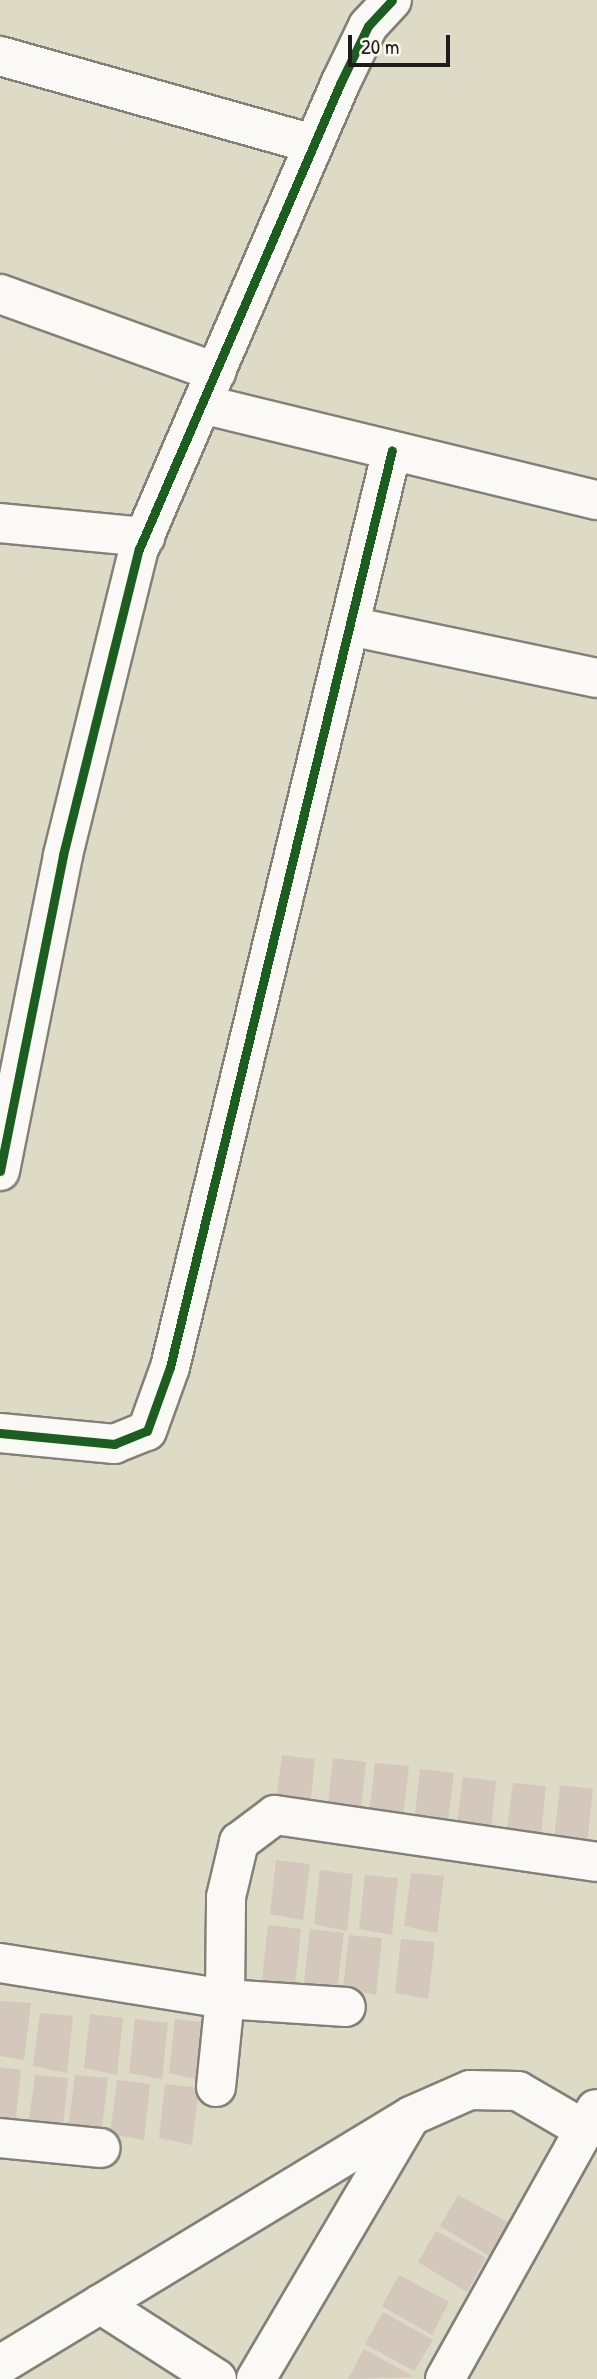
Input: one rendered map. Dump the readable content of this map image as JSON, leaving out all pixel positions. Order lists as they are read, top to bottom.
{
  "scale_bar": "20 m"
}
